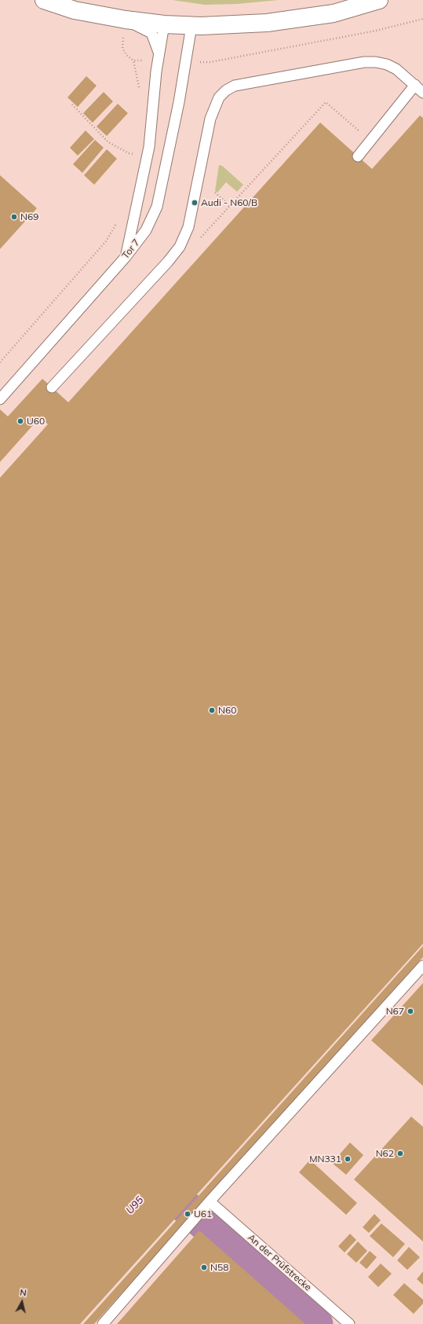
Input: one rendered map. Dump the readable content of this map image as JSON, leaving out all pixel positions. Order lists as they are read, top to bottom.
{
  "streets": {
    "lane": ["Tor 7", "An der Prüfstrecke"]
  },
  "water": ["U95"],
  "places": [
    "Audi - N60/B",
    "N69",
    "U60",
    "N60",
    "N67",
    "N62",
    "MN331",
    "U61",
    "N58"
  ],
  "north": "top"
}
